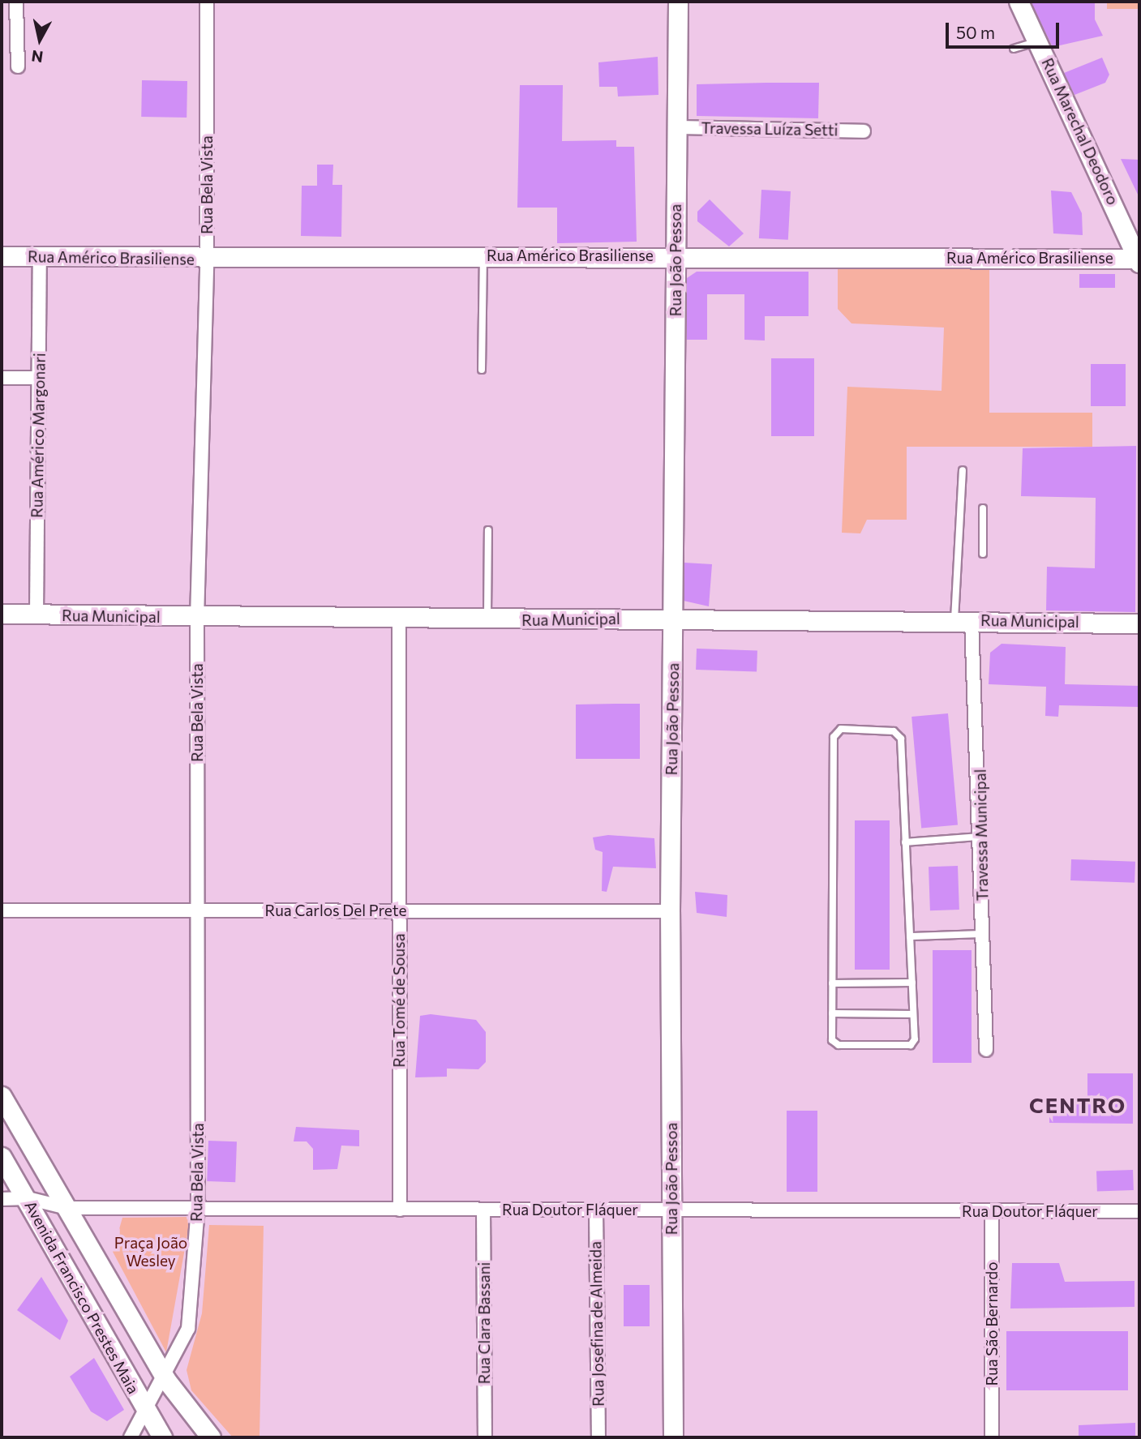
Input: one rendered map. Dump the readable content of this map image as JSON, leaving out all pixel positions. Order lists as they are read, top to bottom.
{
  "streets": {
    "street": [
      "Travessa Luíza Setti",
      "Rua Marechal Deodoro",
      "Rua Bela Vista",
      "Rua Américo Brasiliense",
      "Rua João Pessoa",
      "Rua Américo Margonari",
      "Rua Municipal",
      "Travessa Municipal",
      "Rua Carlos Del Prete",
      "Rua Tomé de Sousa",
      "Rua Doutor Fláquer",
      "Avenida Francisco Prestes Maia",
      "Rua Clara Bassani",
      "Rua Josefina de Almeida",
      "Rua São Bernardo"
    ]
  },
  "crossings": [
    ["Travessa Luíza Setti", "Rua João Pessoa"],
    ["Rua Marechal Deodoro", "Rua Américo Brasiliense"],
    ["Rua Bela Vista", "Rua Américo Brasiliense"],
    ["Rua Bela Vista", "Rua Municipal"],
    ["Rua Bela Vista", "Rua Carlos Del Prete"],
    ["Rua Bela Vista", "Rua Doutor Fláquer"],
    ["Rua Bela Vista", "Avenida Francisco Prestes Maia"],
    ["Rua Américo Brasiliense", "Rua João Pessoa"],
    ["Rua Américo Brasiliense", "Rua Américo Margonari"],
    ["Rua João Pessoa", "Rua Municipal"],
    ["Rua João Pessoa", "Rua Carlos Del Prete"],
    ["Rua João Pessoa", "Rua Doutor Fláquer"],
    ["Rua Américo Margonari", "Rua Municipal"],
    ["Rua Municipal", "Travessa Municipal"],
    ["Rua Municipal", "Rua Tomé de Sousa"],
    ["Rua Carlos Del Prete", "Rua Tomé de Sousa"],
    ["Rua Tomé de Sousa", "Rua Doutor Fláquer"],
    ["Rua Doutor Fláquer", "Avenida Francisco Prestes Maia"],
    ["Rua Doutor Fláquer", "Rua Clara Bassani"],
    ["Rua Doutor Fláquer", "Rua Josefina de Almeida"],
    ["Rua Doutor Fláquer", "Rua São Bernardo"]
  ],
  "districts": ["CENTRO"],
  "parks": ["Praça João Wesley"],
  "scale_bar": "50 m",
  "north": "bottom"
}
